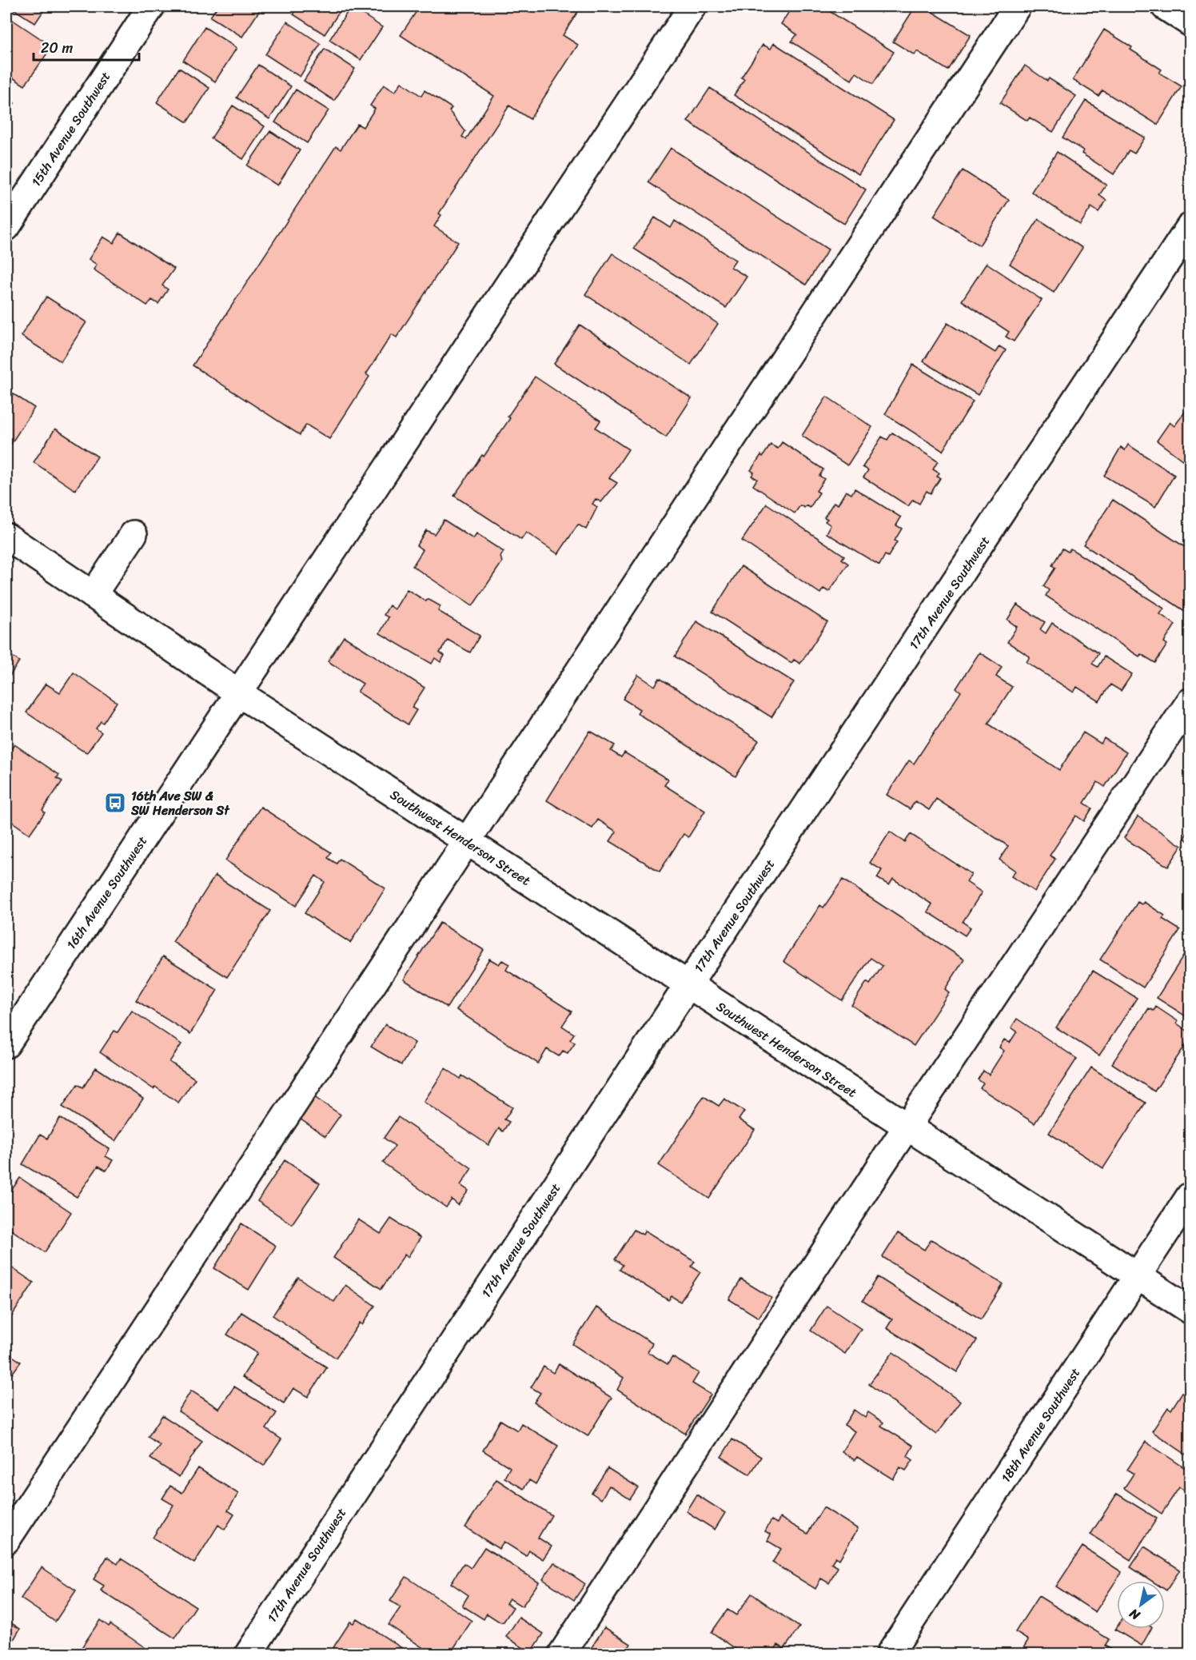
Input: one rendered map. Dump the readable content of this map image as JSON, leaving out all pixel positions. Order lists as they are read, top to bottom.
{
  "streets": {
    "street": [
      "15th Avenue Southwest",
      "17th Avenue Southwest",
      "Southwest Henderson Street",
      "16th Avenue Southwest",
      "18th Avenue Southwest"
    ]
  },
  "crossings": [
    ["17th Avenue Southwest", "Southwest Henderson Street"],
    ["Southwest Henderson Street", "16th Avenue Southwest"],
    ["Southwest Henderson Street", "18th Avenue Southwest"]
  ],
  "places": {
    "bus stop": ["16th Ave SW & SW Henderson St"]
  },
  "scale_bar": "20 m",
  "north": "bottom left"
}
